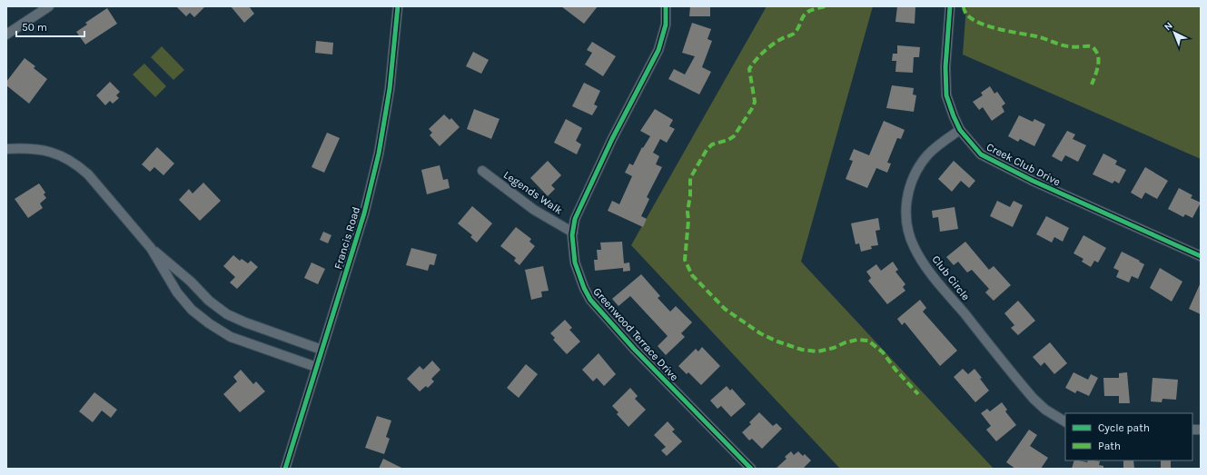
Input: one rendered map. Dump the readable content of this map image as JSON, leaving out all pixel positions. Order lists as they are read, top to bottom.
{
  "streets": {
    "street": [
      "Creek Club Drive",
      "Legends Walk",
      "Francis Road",
      "Club Circle",
      "Greenwood Terrace Drive"
    ]
  },
  "crossings": [
    ["Creek Club Drive", "Club Circle"],
    ["Legends Walk", "Greenwood Terrace Drive"]
  ],
  "legend": ["Cycle path", "Path"],
  "scale_bar": "50 m",
  "north": "top left"
}
